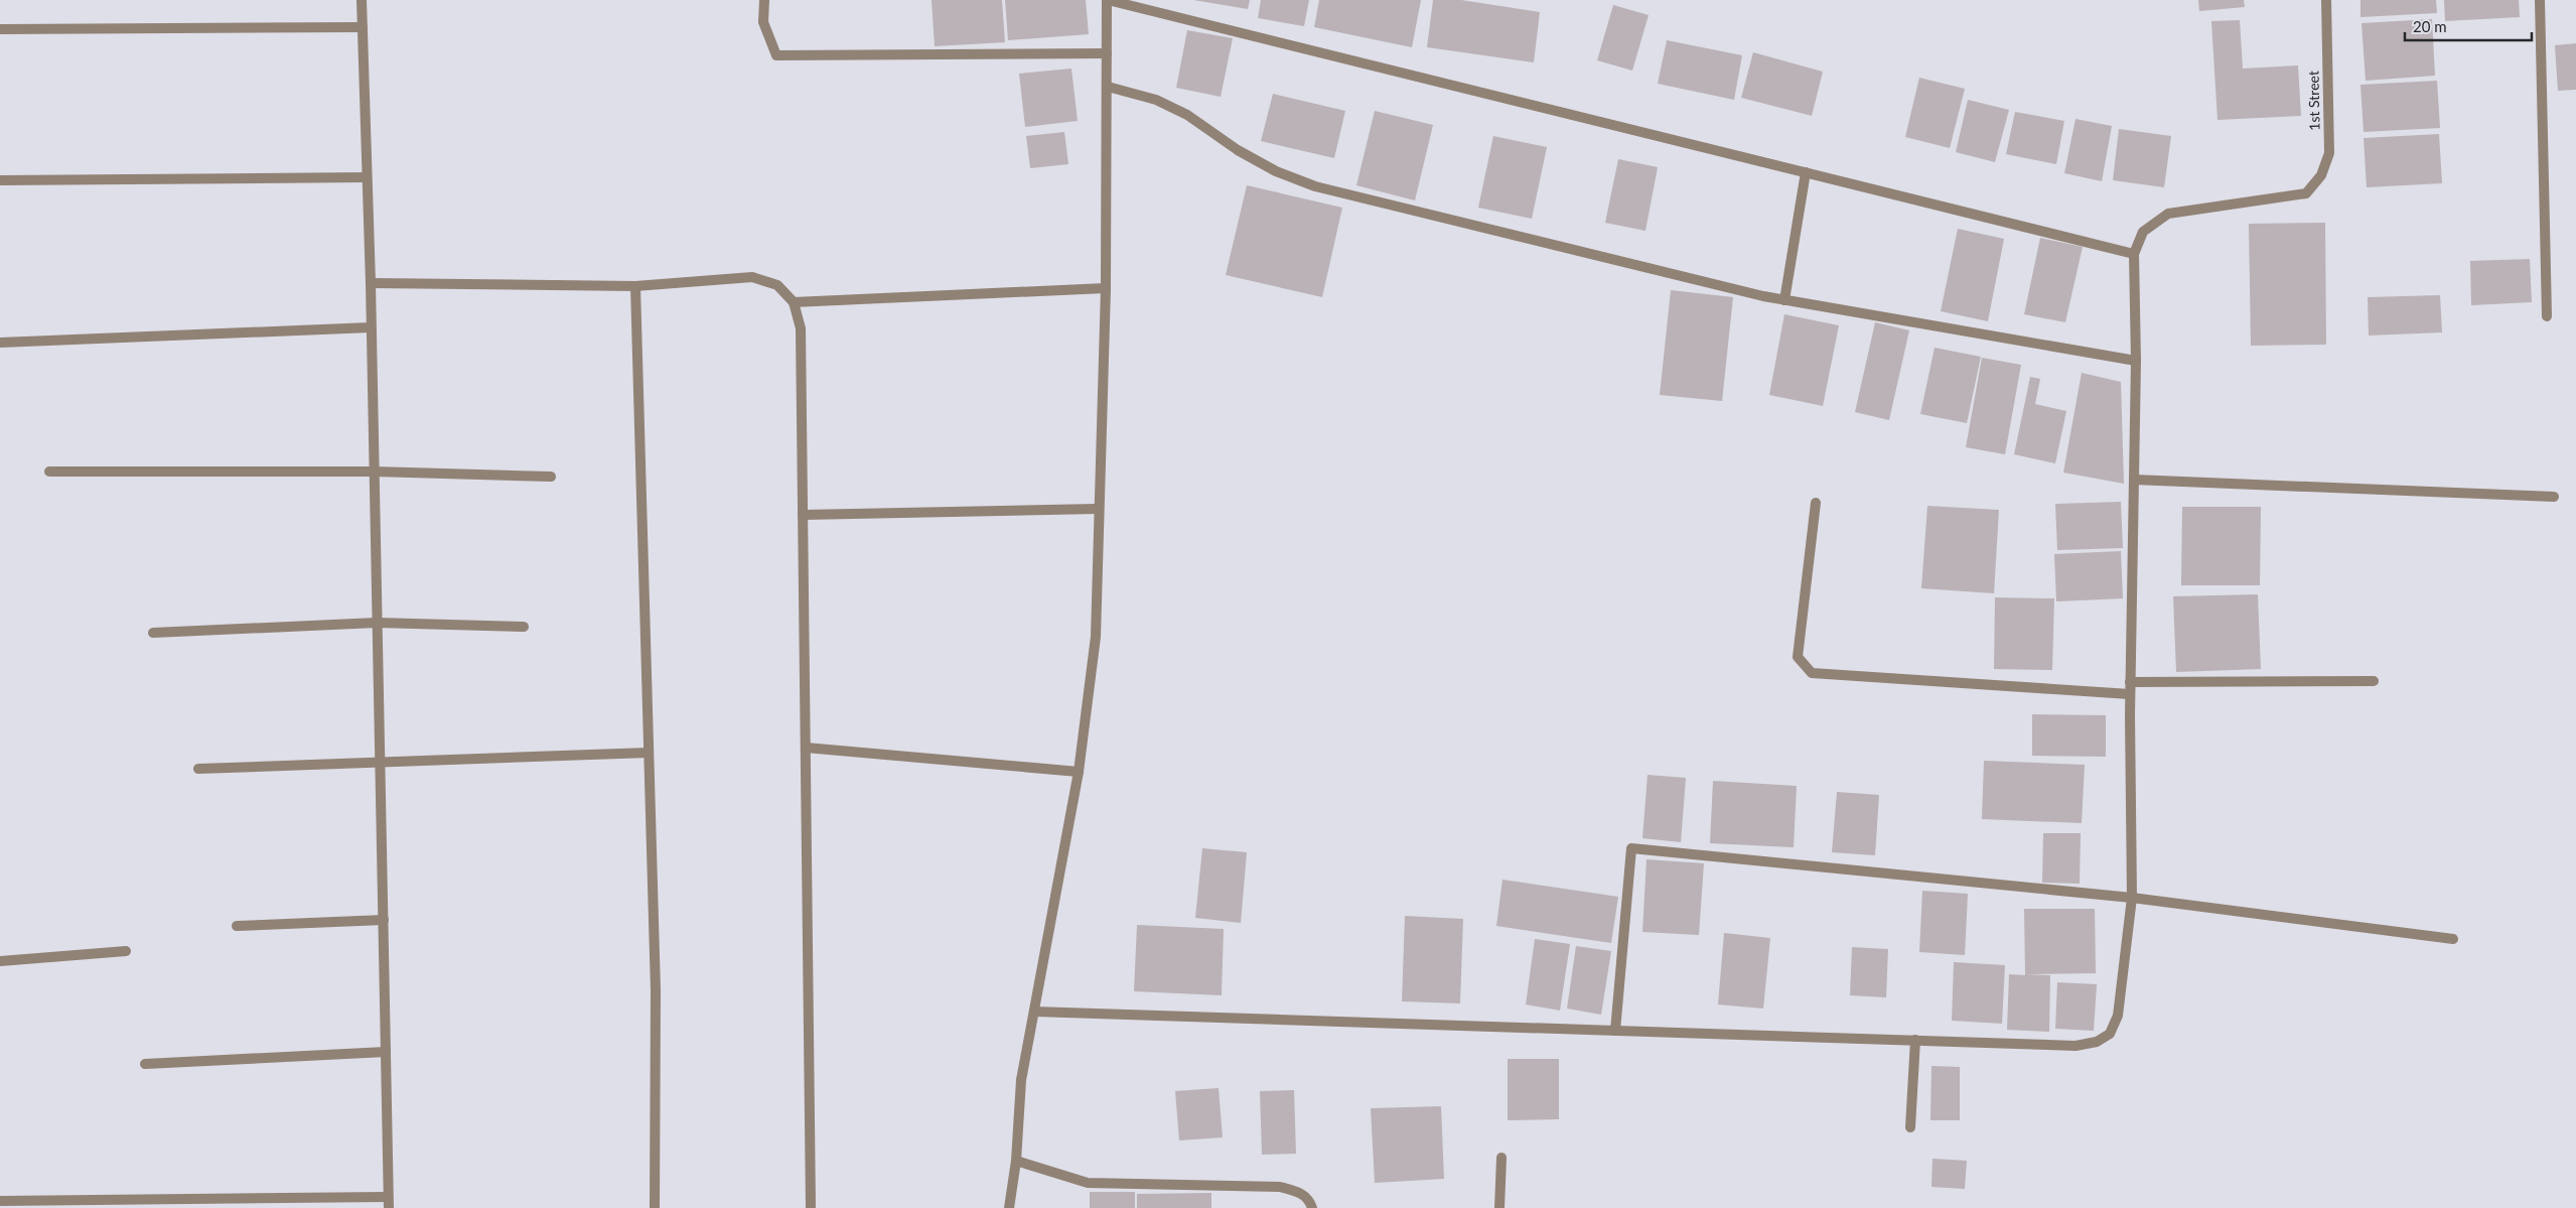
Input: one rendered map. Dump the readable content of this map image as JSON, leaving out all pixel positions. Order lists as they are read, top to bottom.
{
  "streets": {
    "street": ["1st Street"]
  },
  "scale_bar": "20 m"
}
